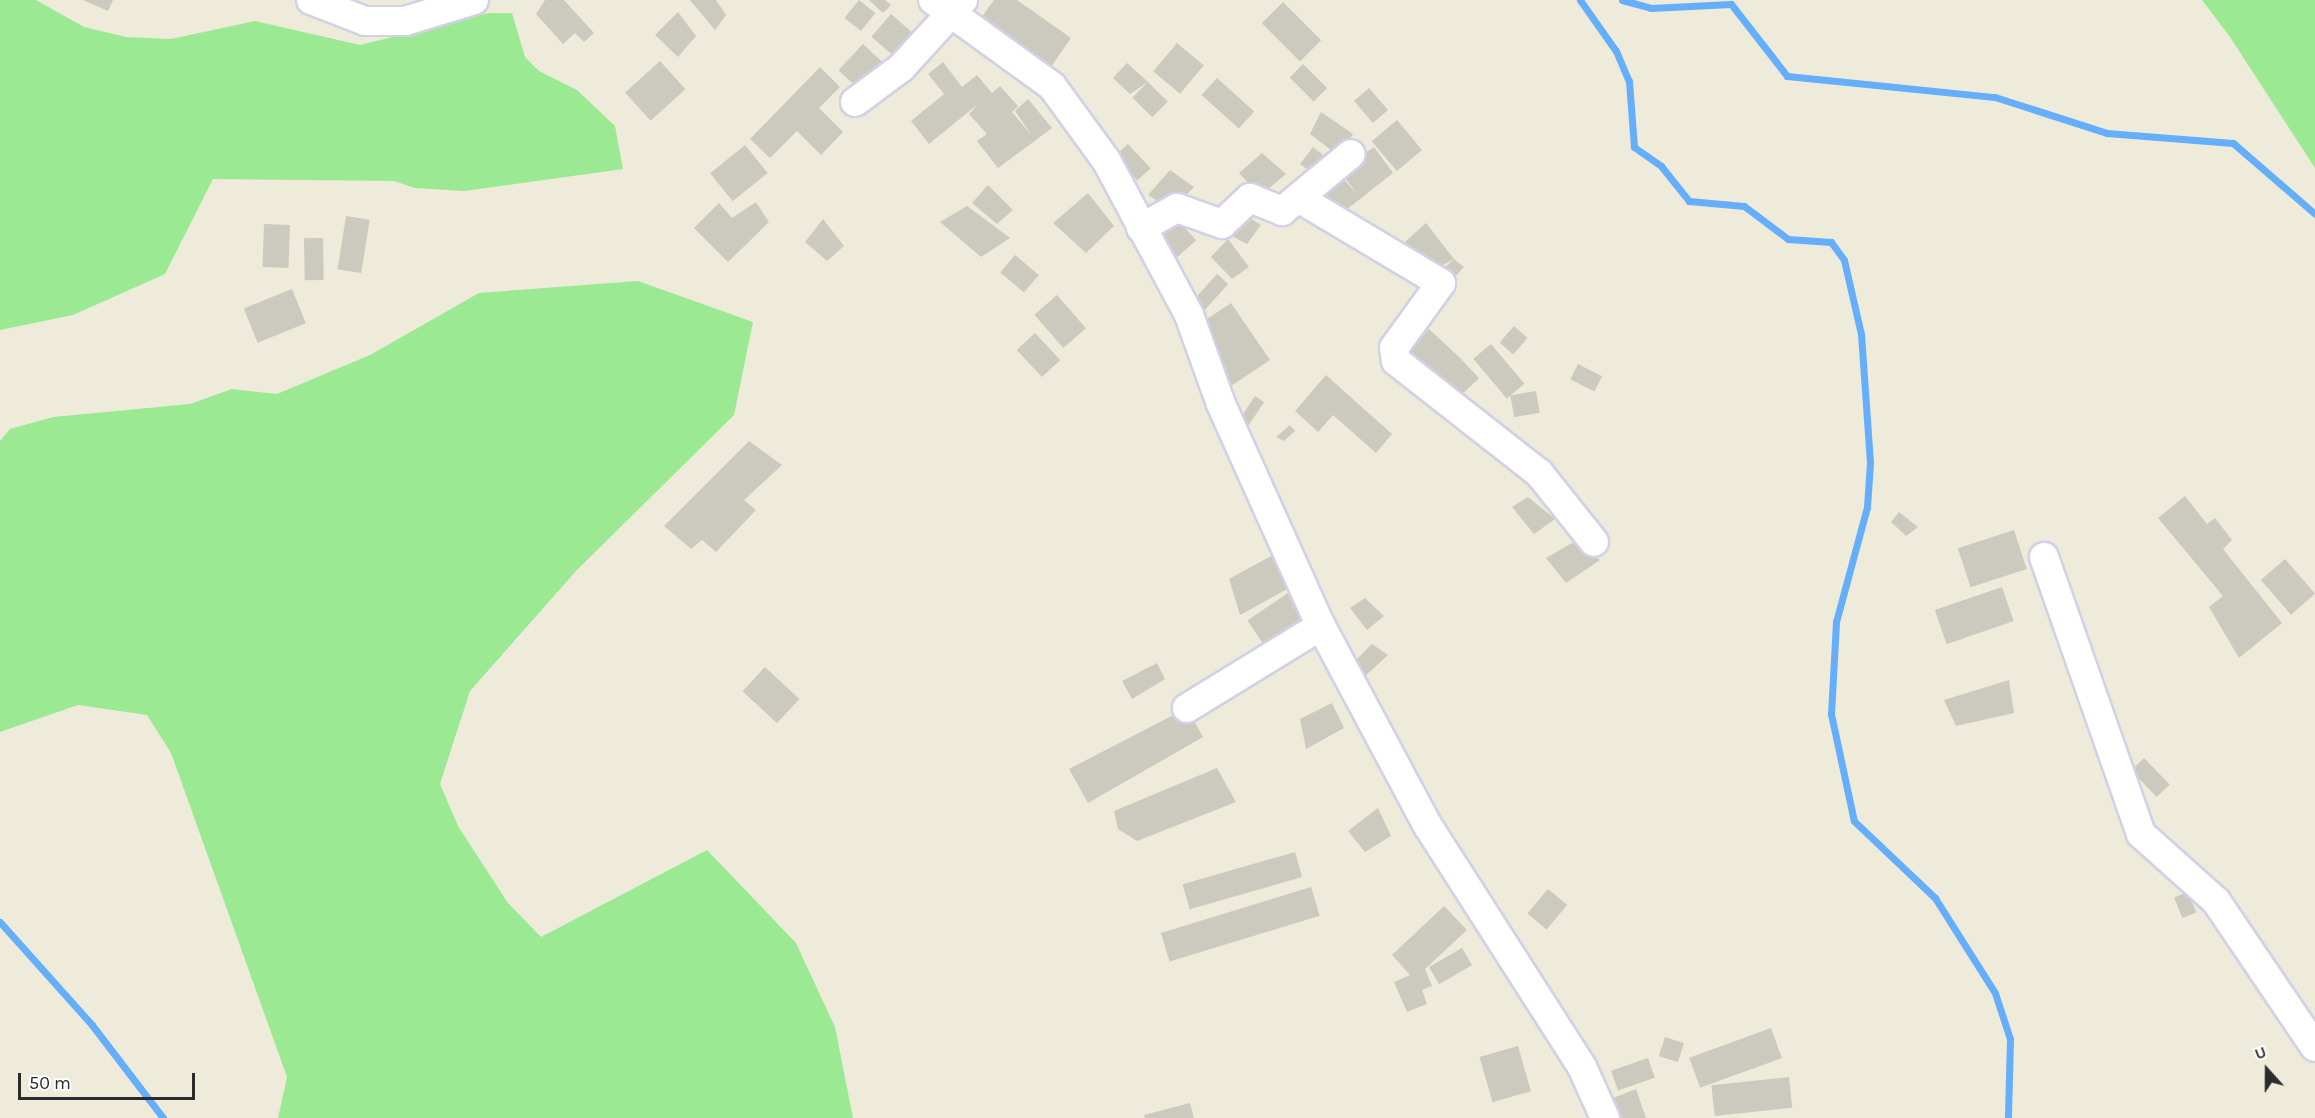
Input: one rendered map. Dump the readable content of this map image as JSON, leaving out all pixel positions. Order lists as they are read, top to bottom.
{
  "scale_bar": "50 m",
  "north": "top"
}
